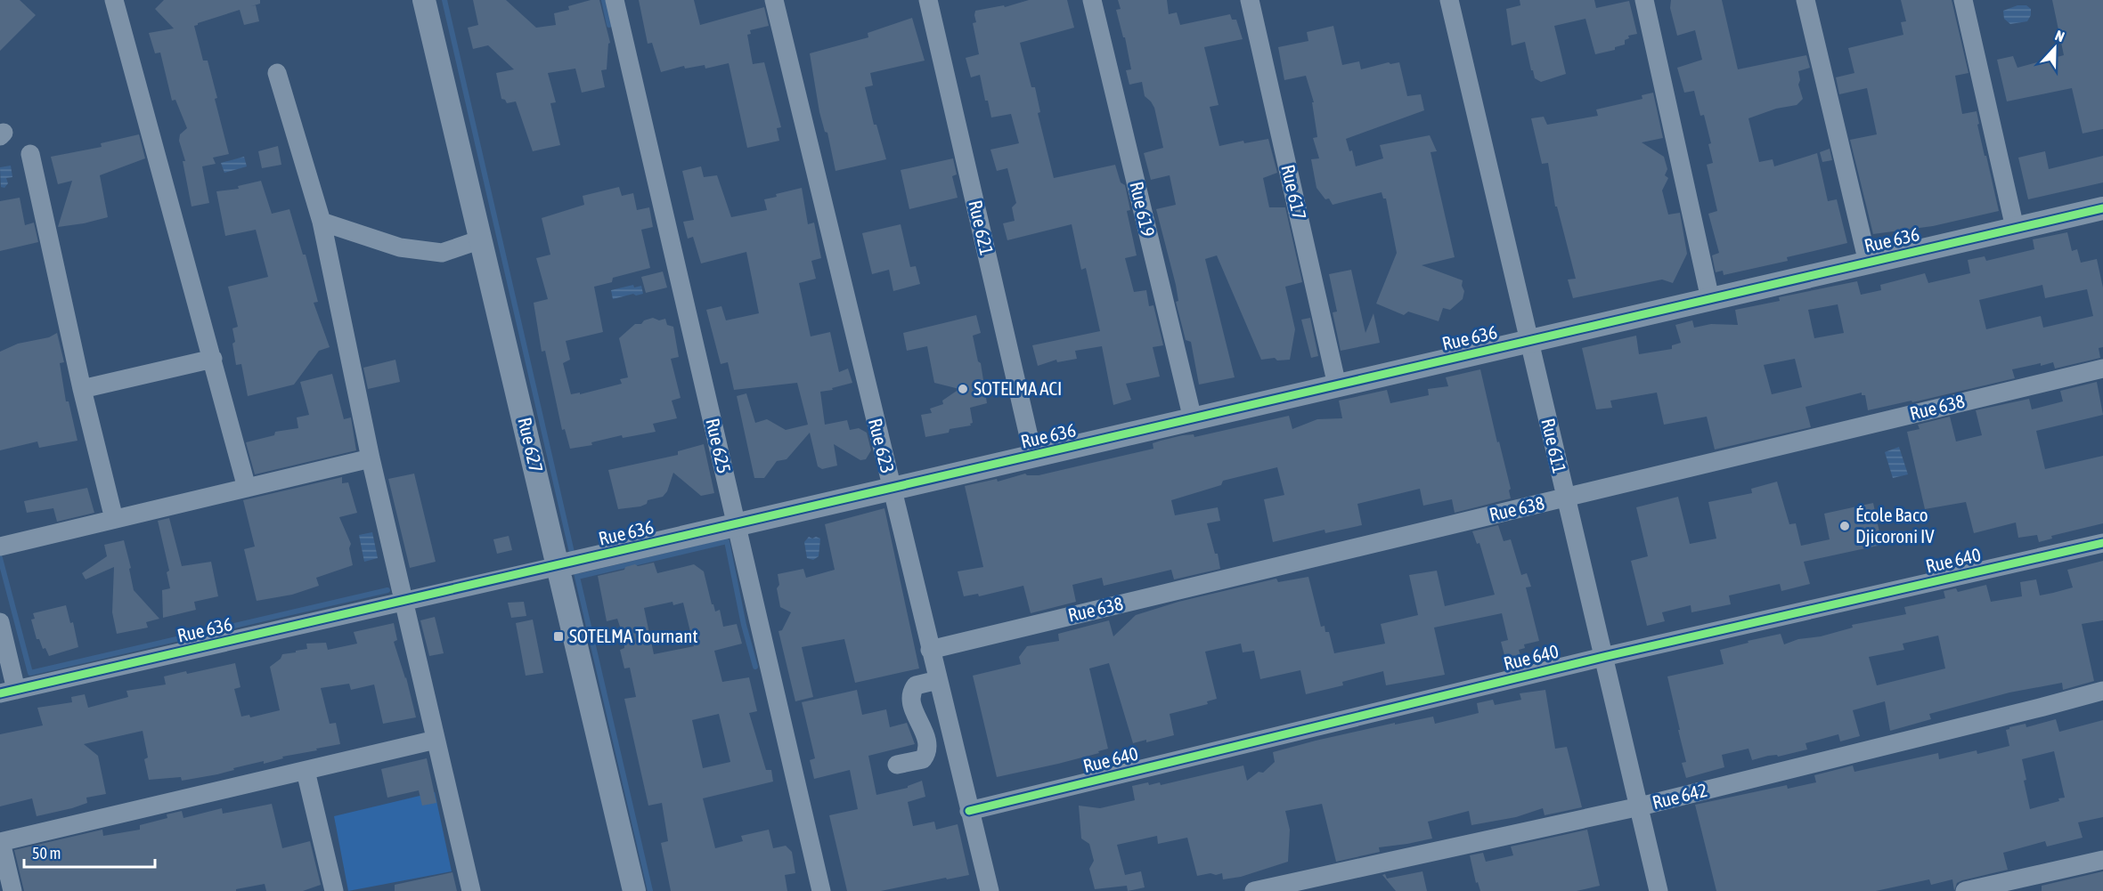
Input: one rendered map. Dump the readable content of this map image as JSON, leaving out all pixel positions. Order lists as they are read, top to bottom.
{
  "streets": {
    "street": [
      "Rue 617",
      "Rue 619",
      "Rue 621",
      "Rue 636",
      "Rue 638",
      "Rue 627",
      "Rue 625",
      "Rue 623",
      "Rue 611",
      "Rue 640",
      "Rue 642"
    ]
  },
  "crossings": [
    ["Rue 617", "Rue 636"],
    ["Rue 619", "Rue 636"],
    ["Rue 621", "Rue 636"],
    ["Rue 636", "Rue 627"],
    ["Rue 636", "Rue 625"],
    ["Rue 636", "Rue 623"],
    ["Rue 636", "Rue 611"],
    ["Rue 638", "Rue 623"],
    ["Rue 638", "Rue 611"],
    ["Rue 623", "Rue 640"],
    ["Rue 611", "Rue 640"],
    ["Rue 611", "Rue 642"]
  ],
  "places": {
    "other": ["SOTELMA ACI", "École Baco Djicoroni IV"],
    "transit": ["SOTELMA Tournant"]
  },
  "scale_bar": "50 m",
  "north": "top"
}
